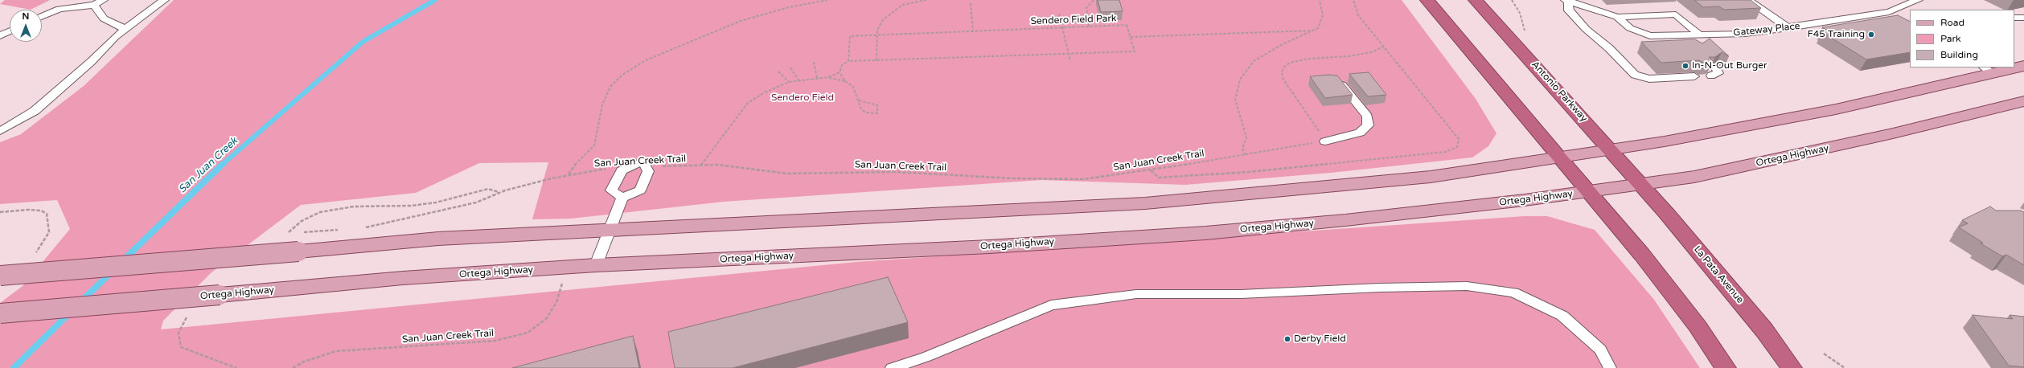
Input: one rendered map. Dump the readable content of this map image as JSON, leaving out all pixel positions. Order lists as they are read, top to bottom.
{
  "streets": {
    "highway": ["Antonio Parkway", "La Pata Avenue"],
    "main road": ["Ortega Highway"],
    "lane": ["Gateway Place"],
    "path": ["Sendero Field Park", "San Juan Creek Trail"]
  },
  "crossings": [
    ["Antonio Parkway", "Ortega Highway"],
    ["Antonio Parkway", "La Pata Avenue"],
    ["Ortega Highway", "San Juan Creek Trail"],
    ["Ortega Highway", "La Pata Avenue"]
  ],
  "water": ["San Juan Creek"],
  "parks": ["Sendero Field"],
  "places": ["F45 Training", "In-N-Out Burger", "Derby Field"],
  "legend": ["Road", "Park", "Building"],
  "north": "top"
}
